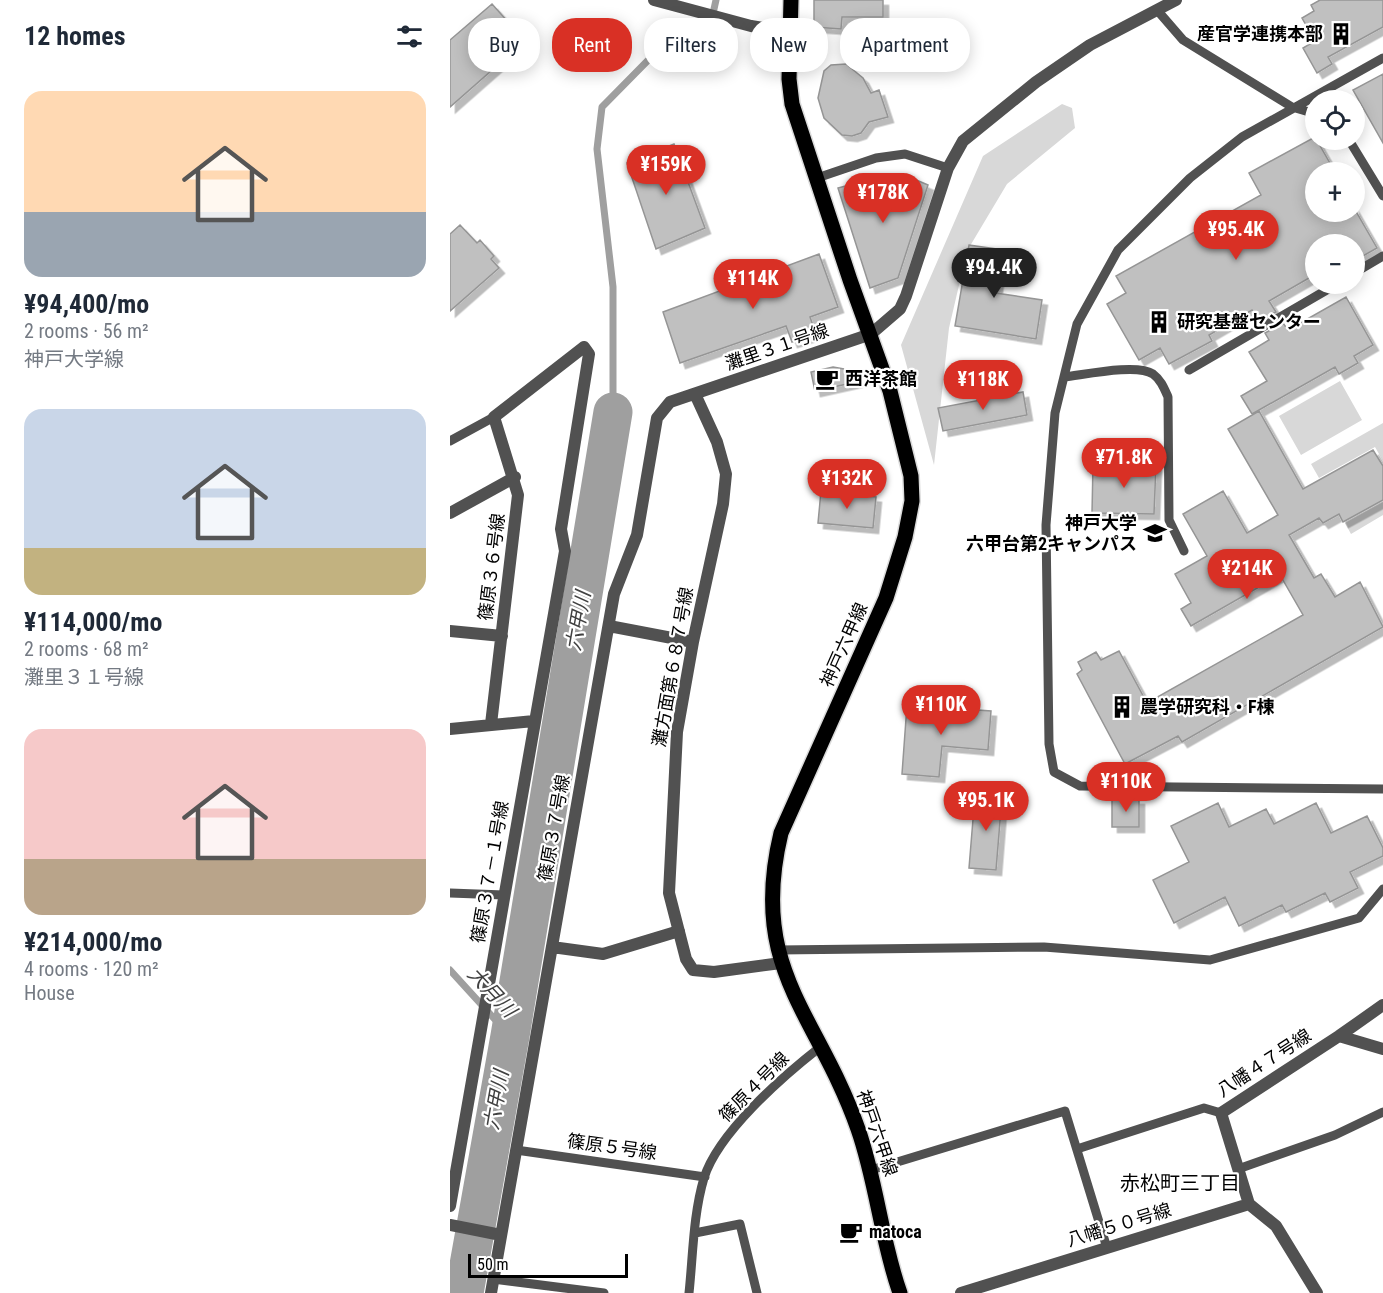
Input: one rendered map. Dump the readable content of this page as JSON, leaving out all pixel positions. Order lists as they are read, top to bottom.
{
  "streets": {
    "main road": ["神戸六甲線"],
    "street": [
      "灘里３１号線",
      "篠原３６号線",
      "灘方面第６８７号線",
      "篠原３７号線",
      "篠原３７－１号線",
      "八幡４７号線",
      "八幡５０号線"
    ],
    "lane": ["篠原４号線", "篠原５号線"]
  },
  "crossings": [
    ["灘里３１号線", "神戸六甲線"],
    ["灘里３１号線", "灘方面第６８７号線"],
    ["灘里３１号線", "篠原３７号線"],
    ["篠原３６号線", "篠原３７－１号線"],
    ["神戸六甲線", "灘方面第６８７号線"],
    ["神戸六甲線", "篠原４号線"],
    ["灘方面第６８７号線", "篠原３７号線"],
    ["篠原３７号線", "篠原５号線"],
    ["八幡４７号線", "八幡５０号線"],
    ["篠原４号線", "篠原５号線"]
  ],
  "districts": ["赤松町三丁目"],
  "water": ["六甲川", "大月川"],
  "places": {
    "building": ["産官学連携本部", "研究基盤センター", "農学研究科・F棟"],
    "cafe": ["西洋茶館", "matoca"],
    "school or university": ["神戸大学 六甲台第2キャンパス"]
  },
  "scale_bar": "50 m",
  "page": {
    "heading": "12 homes",
    "chip": [
      "Buy",
      "Rent",
      "Filters",
      "New",
      "Apartment"
    ],
    "list": [
      {
        "name": "¥94,400/mo",
        "note": "2 rooms · 56 m² · 神戸大学線"
      },
      {
        "name": "¥114,000/mo",
        "note": "2 rooms · 68 m² · 灘里３１号線"
      },
      {
        "name": "¥214,000/mo",
        "note": "4 rooms · 120 m² · House"
      }
    ],
    "map_buttons": ["+", "−"],
    "price": [
      "¥159K",
      "¥178K",
      "¥95.4K",
      "¥94.4K",
      "¥114K",
      "¥118K",
      "¥71.8K",
      "¥132K",
      "¥214K",
      "¥110K",
      "¥110K",
      "¥95.1K"
    ],
    "scale": "50 m"
  }
}
